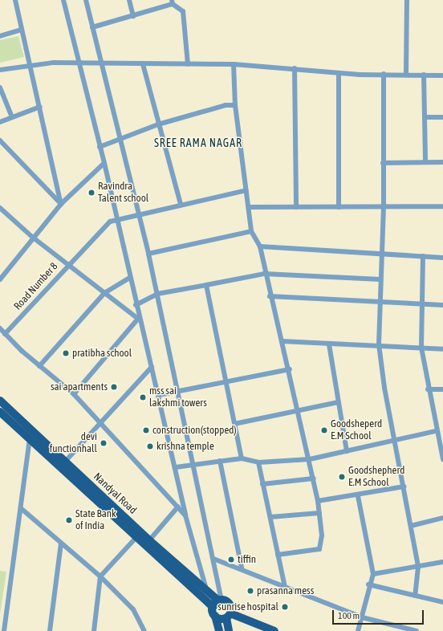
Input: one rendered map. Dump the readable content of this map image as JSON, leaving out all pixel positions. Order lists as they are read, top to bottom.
{
  "streets": {
    "main road": ["Nandyal Road"],
    "street": ["Road Number 8"]
  },
  "districts": ["SREE RAMA NAGAR"],
  "places": [
    "Ravindra Talent school",
    "pratibha school",
    "sai apartments",
    "mss sai lakshmi towers",
    "construction(stopped)",
    "Goodsheperd E.M School",
    "devi functionhall",
    "krishna temple",
    "Goodshepherd E.M School",
    "State Bank of India",
    "tiffin",
    "prasanna mess",
    "sunrise hospital"
  ],
  "scale_bar": "100 m"
}
